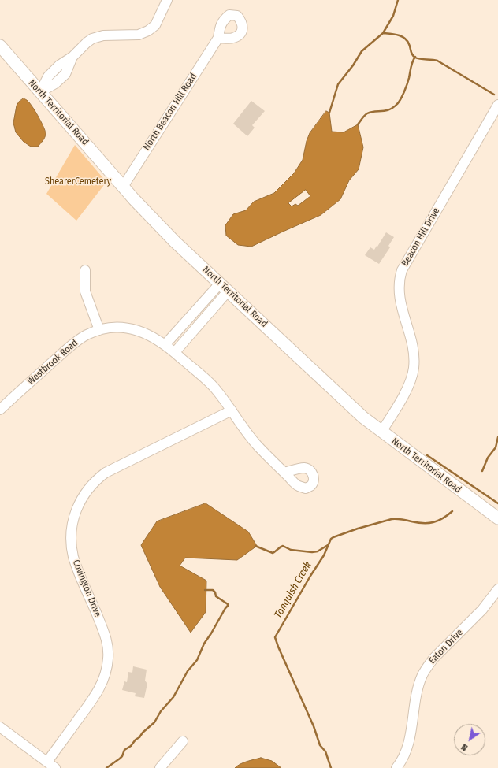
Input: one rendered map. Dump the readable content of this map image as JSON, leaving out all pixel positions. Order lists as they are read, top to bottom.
{
  "streets": {
    "main road": ["North Territorial Road"],
    "street": [
      "North Beacon Hill Road",
      "Beacon Hill Drive",
      "Westbrook Road",
      "Covington Drive",
      "Eaton Drive"
    ]
  },
  "crossings": [
    ["North Beacon Hill Road", "North Territorial Road"],
    ["North Territorial Road", "Beacon Hill Drive"],
    ["Westbrook Road", "Covington Drive"]
  ],
  "water": ["Tonquish Creek"],
  "parks": ["ShearerCemetery"],
  "north": "bottom left"
}
